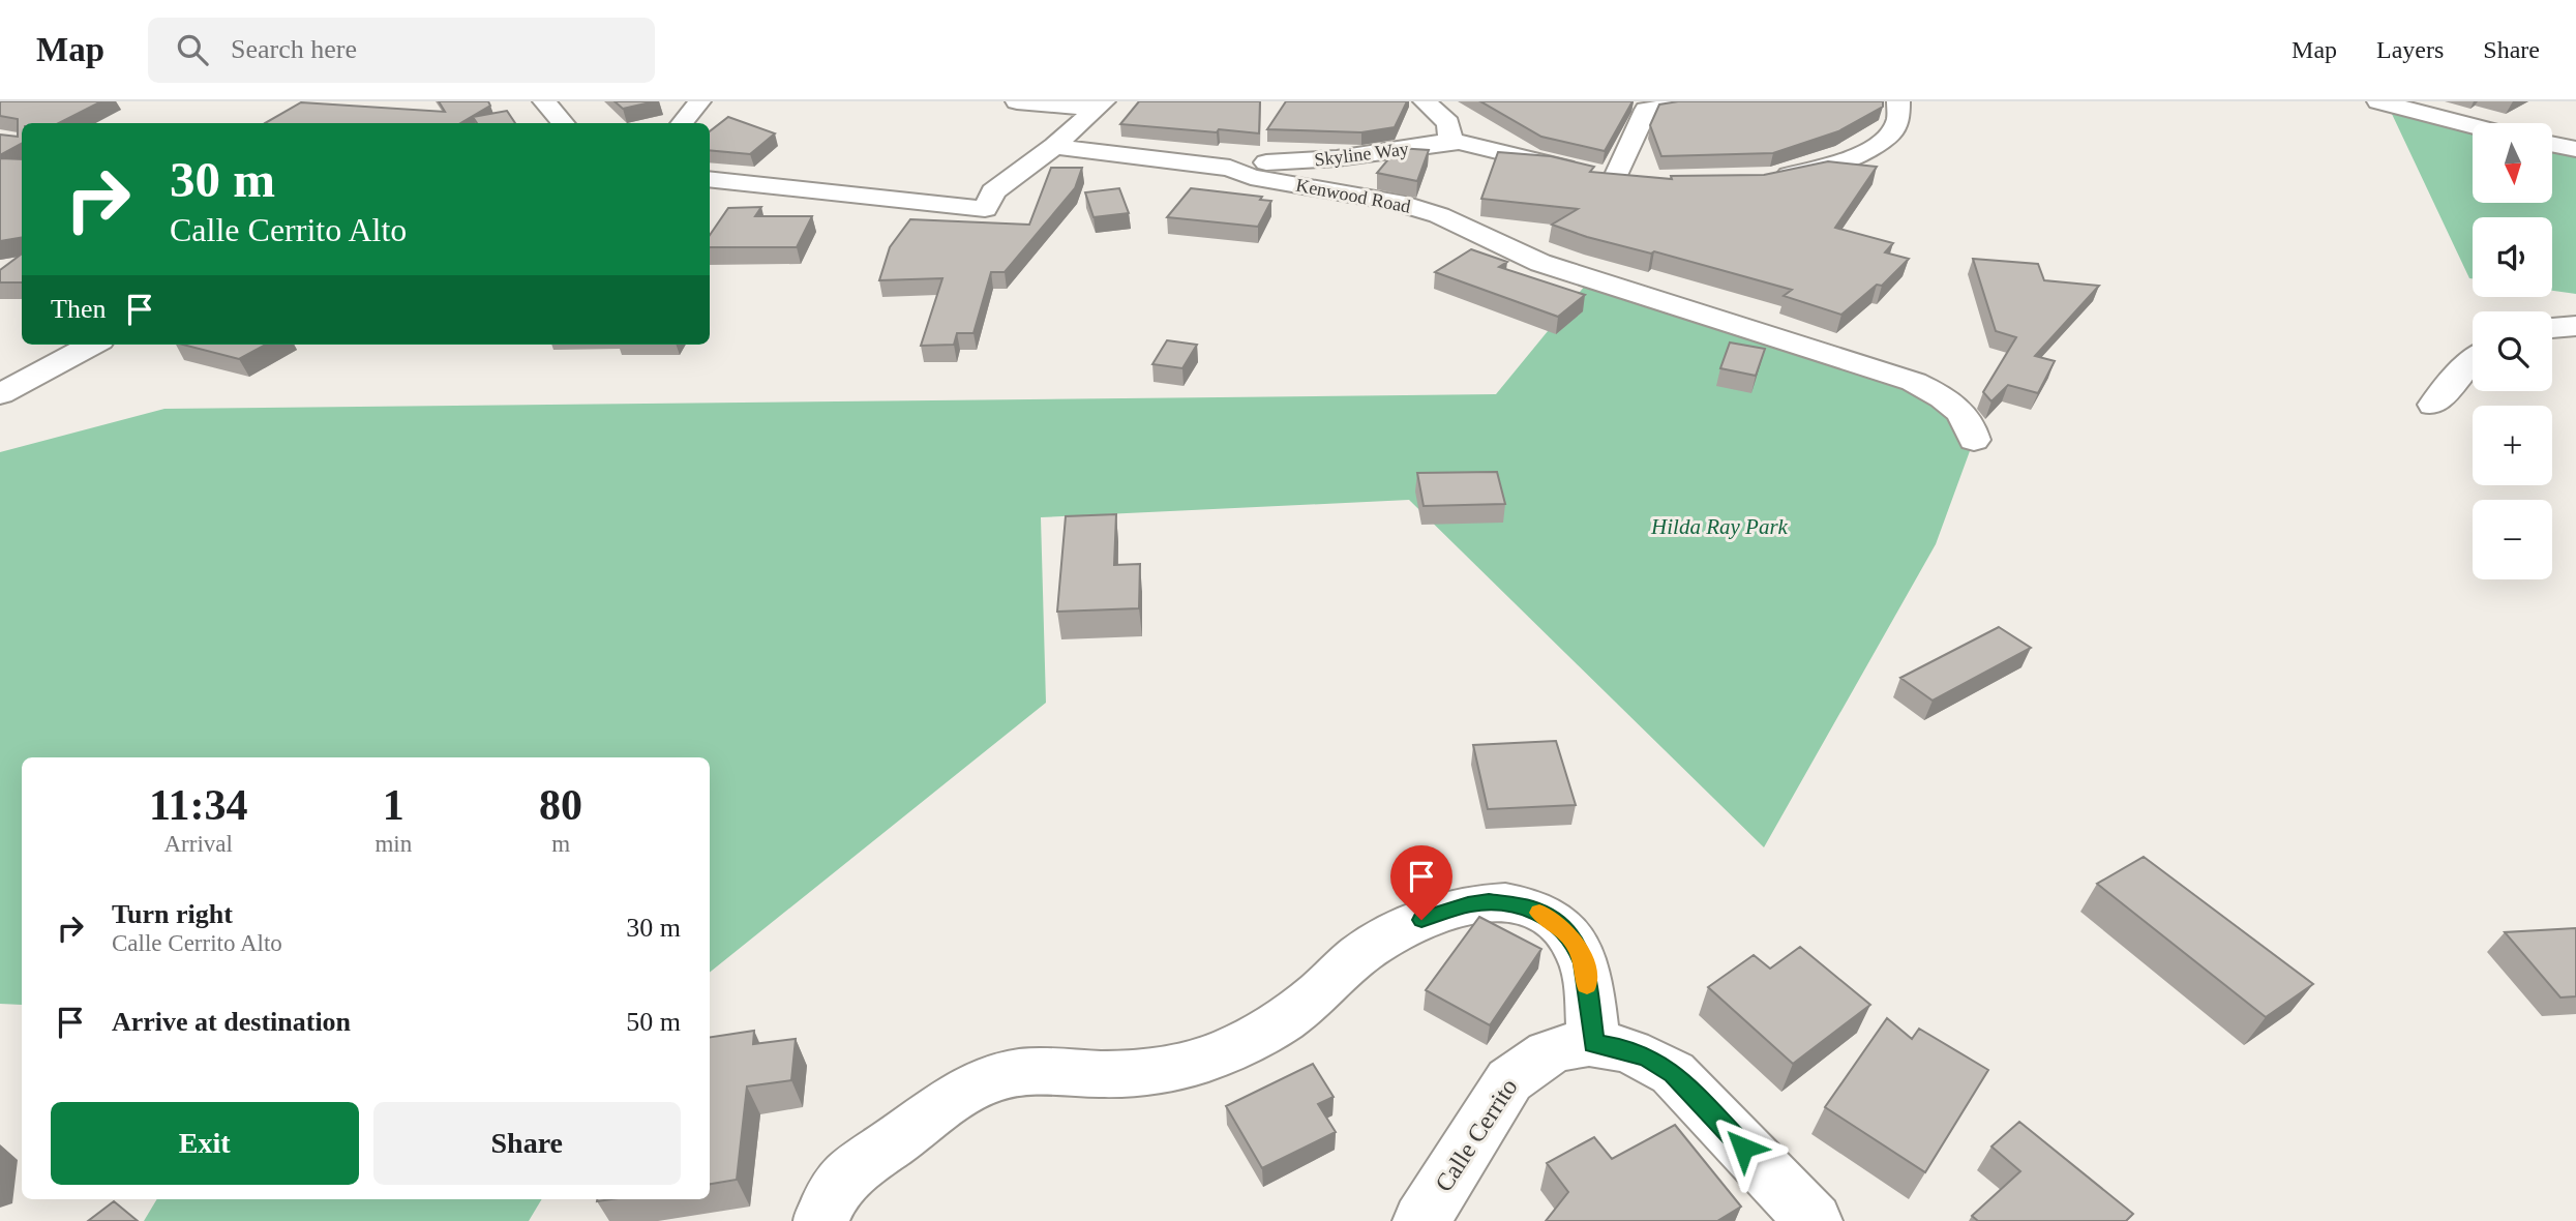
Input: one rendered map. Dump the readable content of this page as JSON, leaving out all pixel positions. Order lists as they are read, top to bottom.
{
  "streets": {
    "street": ["Skyline Way", "Kenwood Road", "Calle Cerrito"]
  },
  "crossings": [
    ["Skyline Way", "Kenwood Road"]
  ],
  "parks": ["Hilda Ray Park"],
  "north": "bottom",
  "page": {
    "header": "Map",
    "search": "Search here",
    "nav": ["Map", "Layers", "Share"],
    "map_buttons": ["+", "−"],
    "turn": ["30 m", "Calle Cerrito Alto"],
    "then": "Then",
    "eta": [
      "11:34",
      "Arrival",
      "1",
      "min",
      "80",
      "m"
    ],
    "list": [
      {
        "name": "Turn right",
        "note": "Calle Cerrito Alto",
        "value": "30 m"
      },
      {
        "name": "Arrive at destination",
        "value": "50 m"
      }
    ],
    "buttons": ["Exit", "Share"]
  }
}
